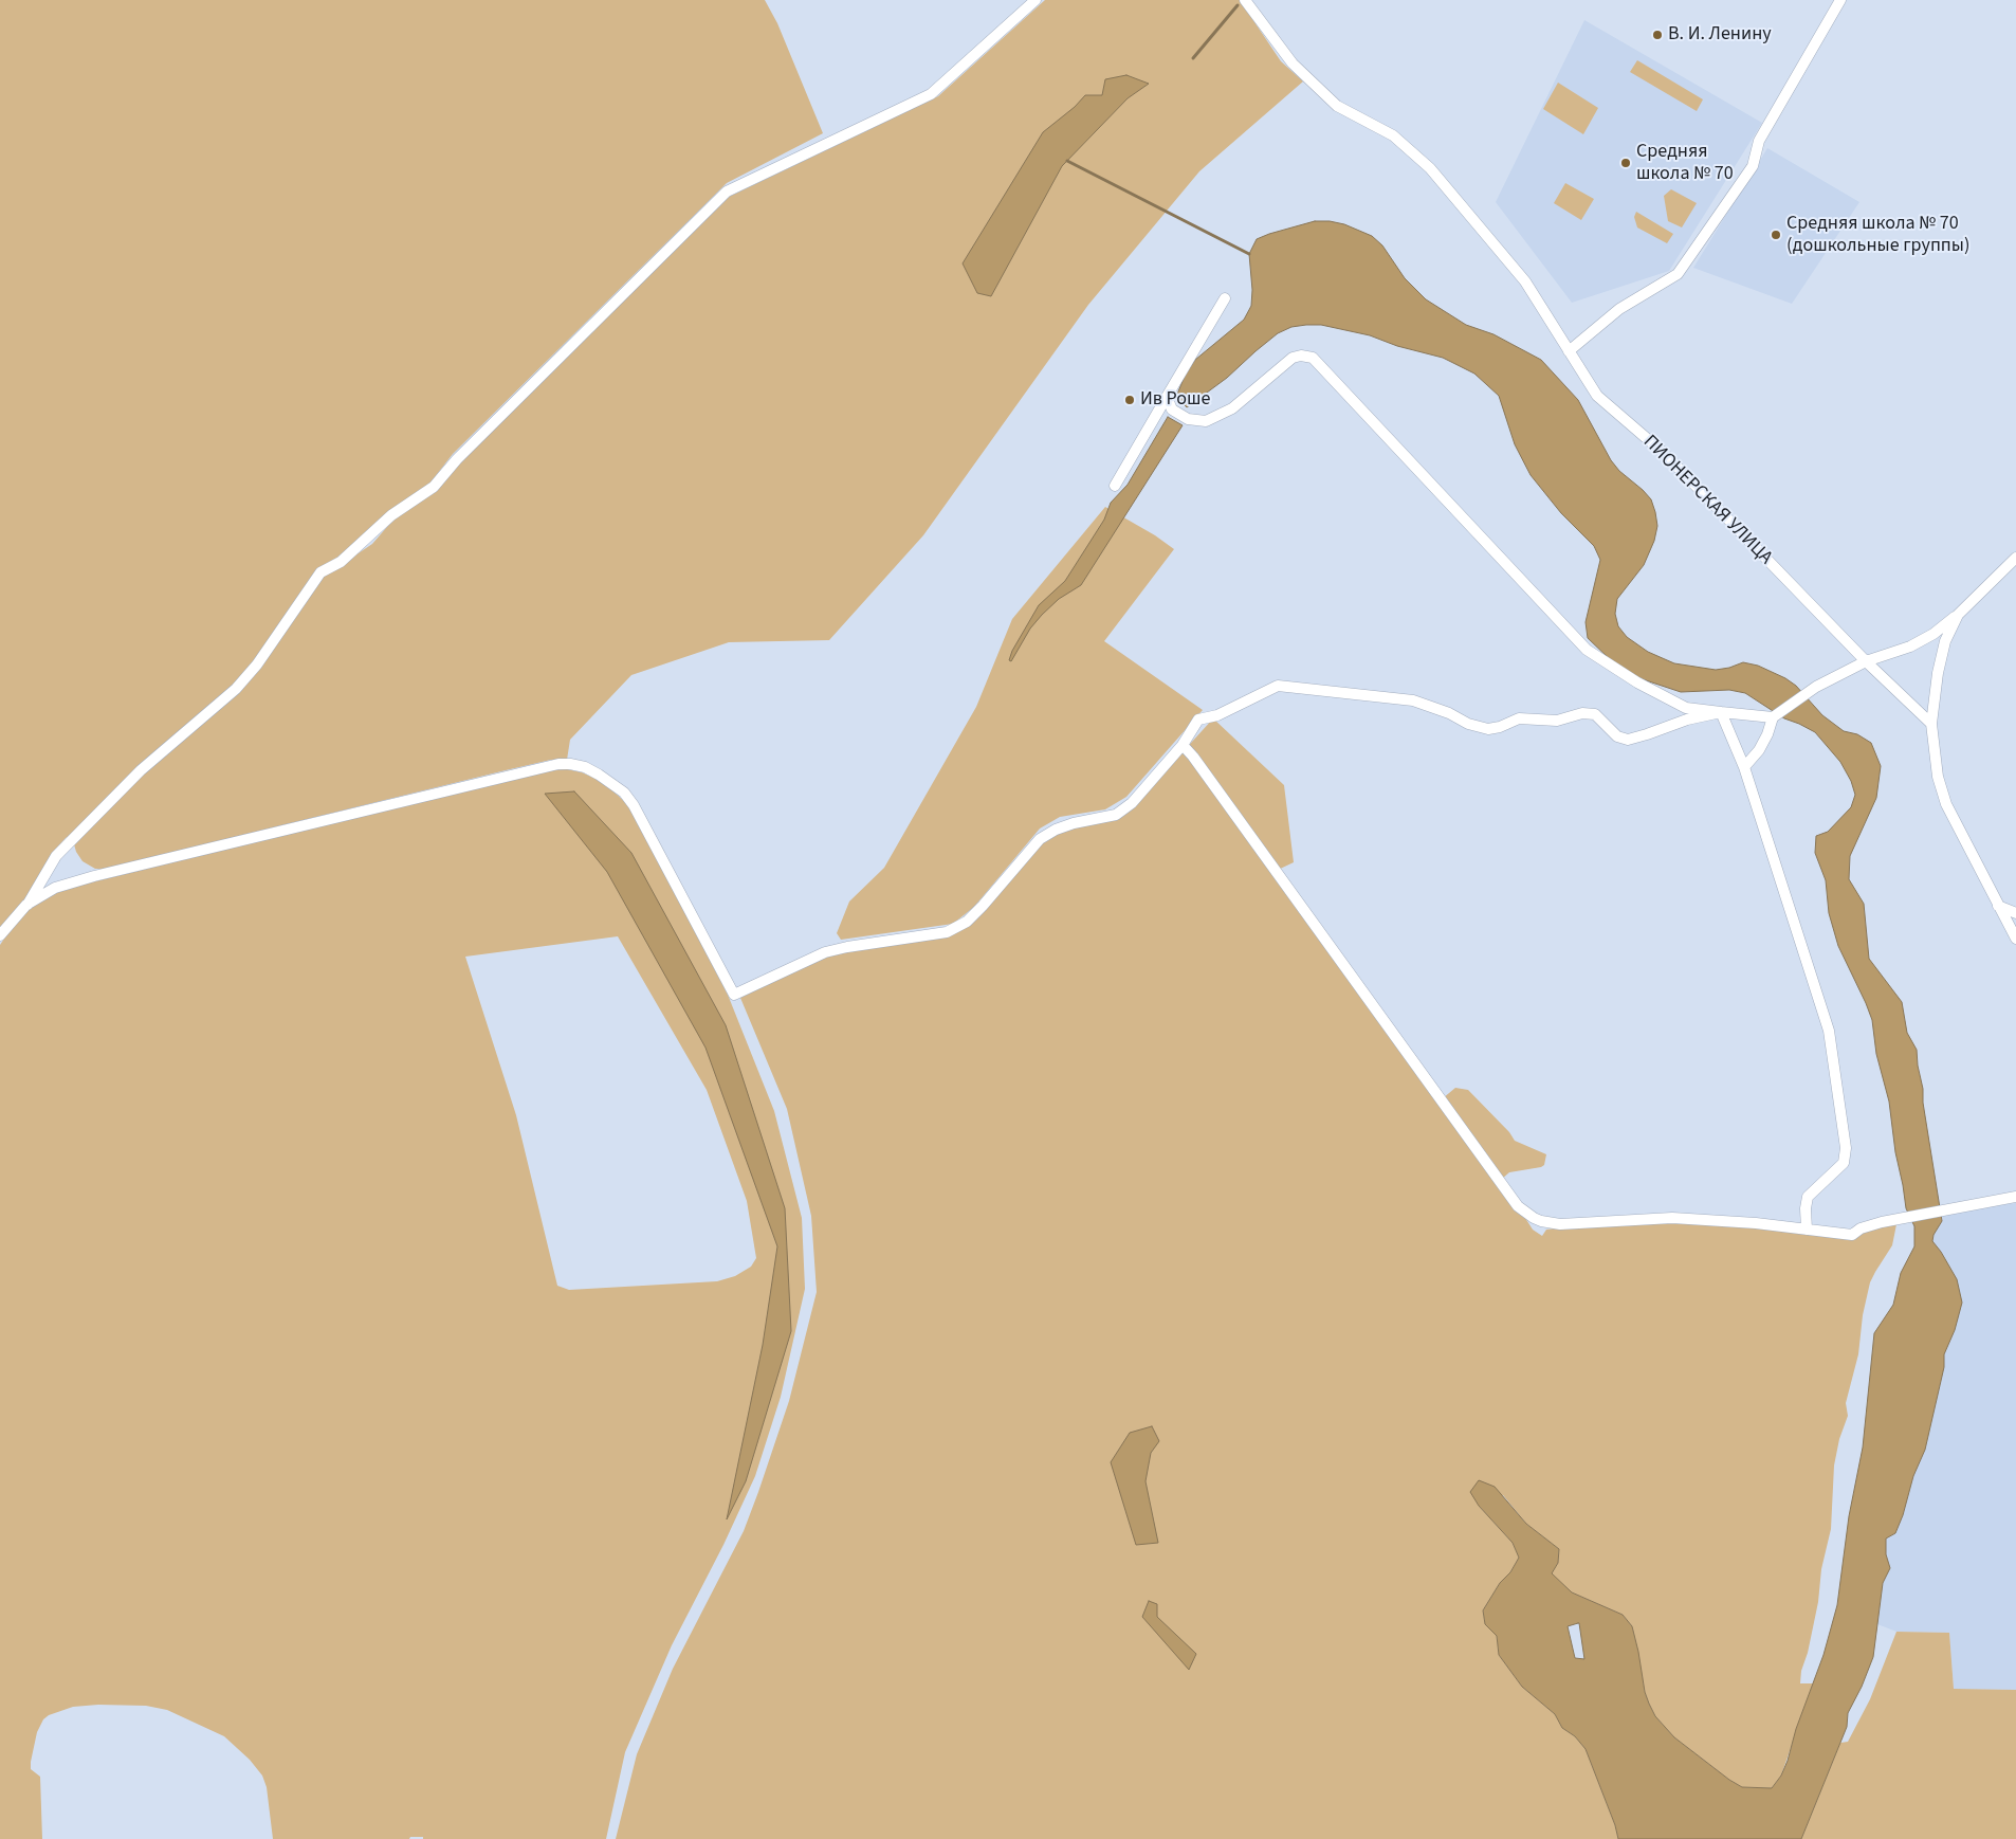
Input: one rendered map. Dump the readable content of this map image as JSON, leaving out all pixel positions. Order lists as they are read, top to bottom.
{
  "streets": {
    "street": ["ПИОНЕРСКАЯ УЛИЦА"]
  },
  "places": [
    "В. И. Ленину",
    "Средняя школа № 70",
    "Средняя школа № 70 (дошкольные группы)",
    "Ив Роше"
  ]
}
